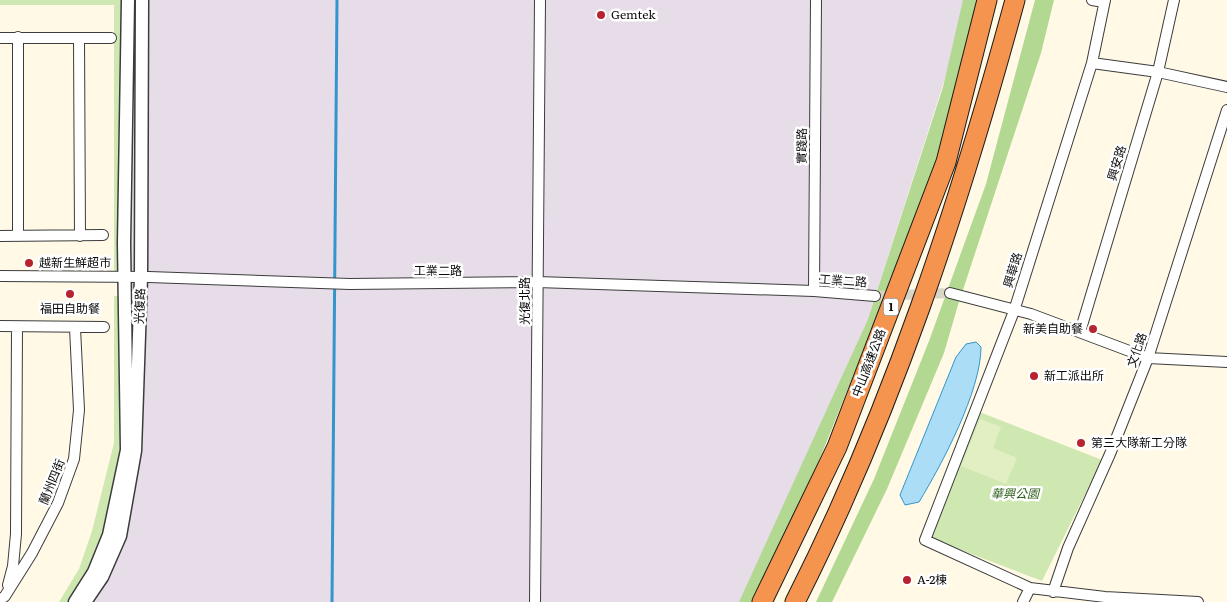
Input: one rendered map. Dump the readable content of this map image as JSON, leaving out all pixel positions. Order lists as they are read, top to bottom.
{
  "streets": {
    "highway": ["1", "中山高速公路"],
    "street": [
      "實踐路",
      "興安路",
      "興華路",
      "工業二路",
      "光復北路",
      "光復路",
      "文化路",
      "蘭州四街"
    ]
  },
  "crossings": [
    ["實踐路", "工業二路"],
    ["工業二路", "光復北路"],
    ["工業二路", "光復路"]
  ],
  "parks": ["華興公園"],
  "places": [
    "Gemtek",
    "越新生鮮超市",
    "福田自助餐",
    "新美自助餐",
    "新工派出所",
    "第三大隊新工分隊",
    "A-2棟"
  ]
}
